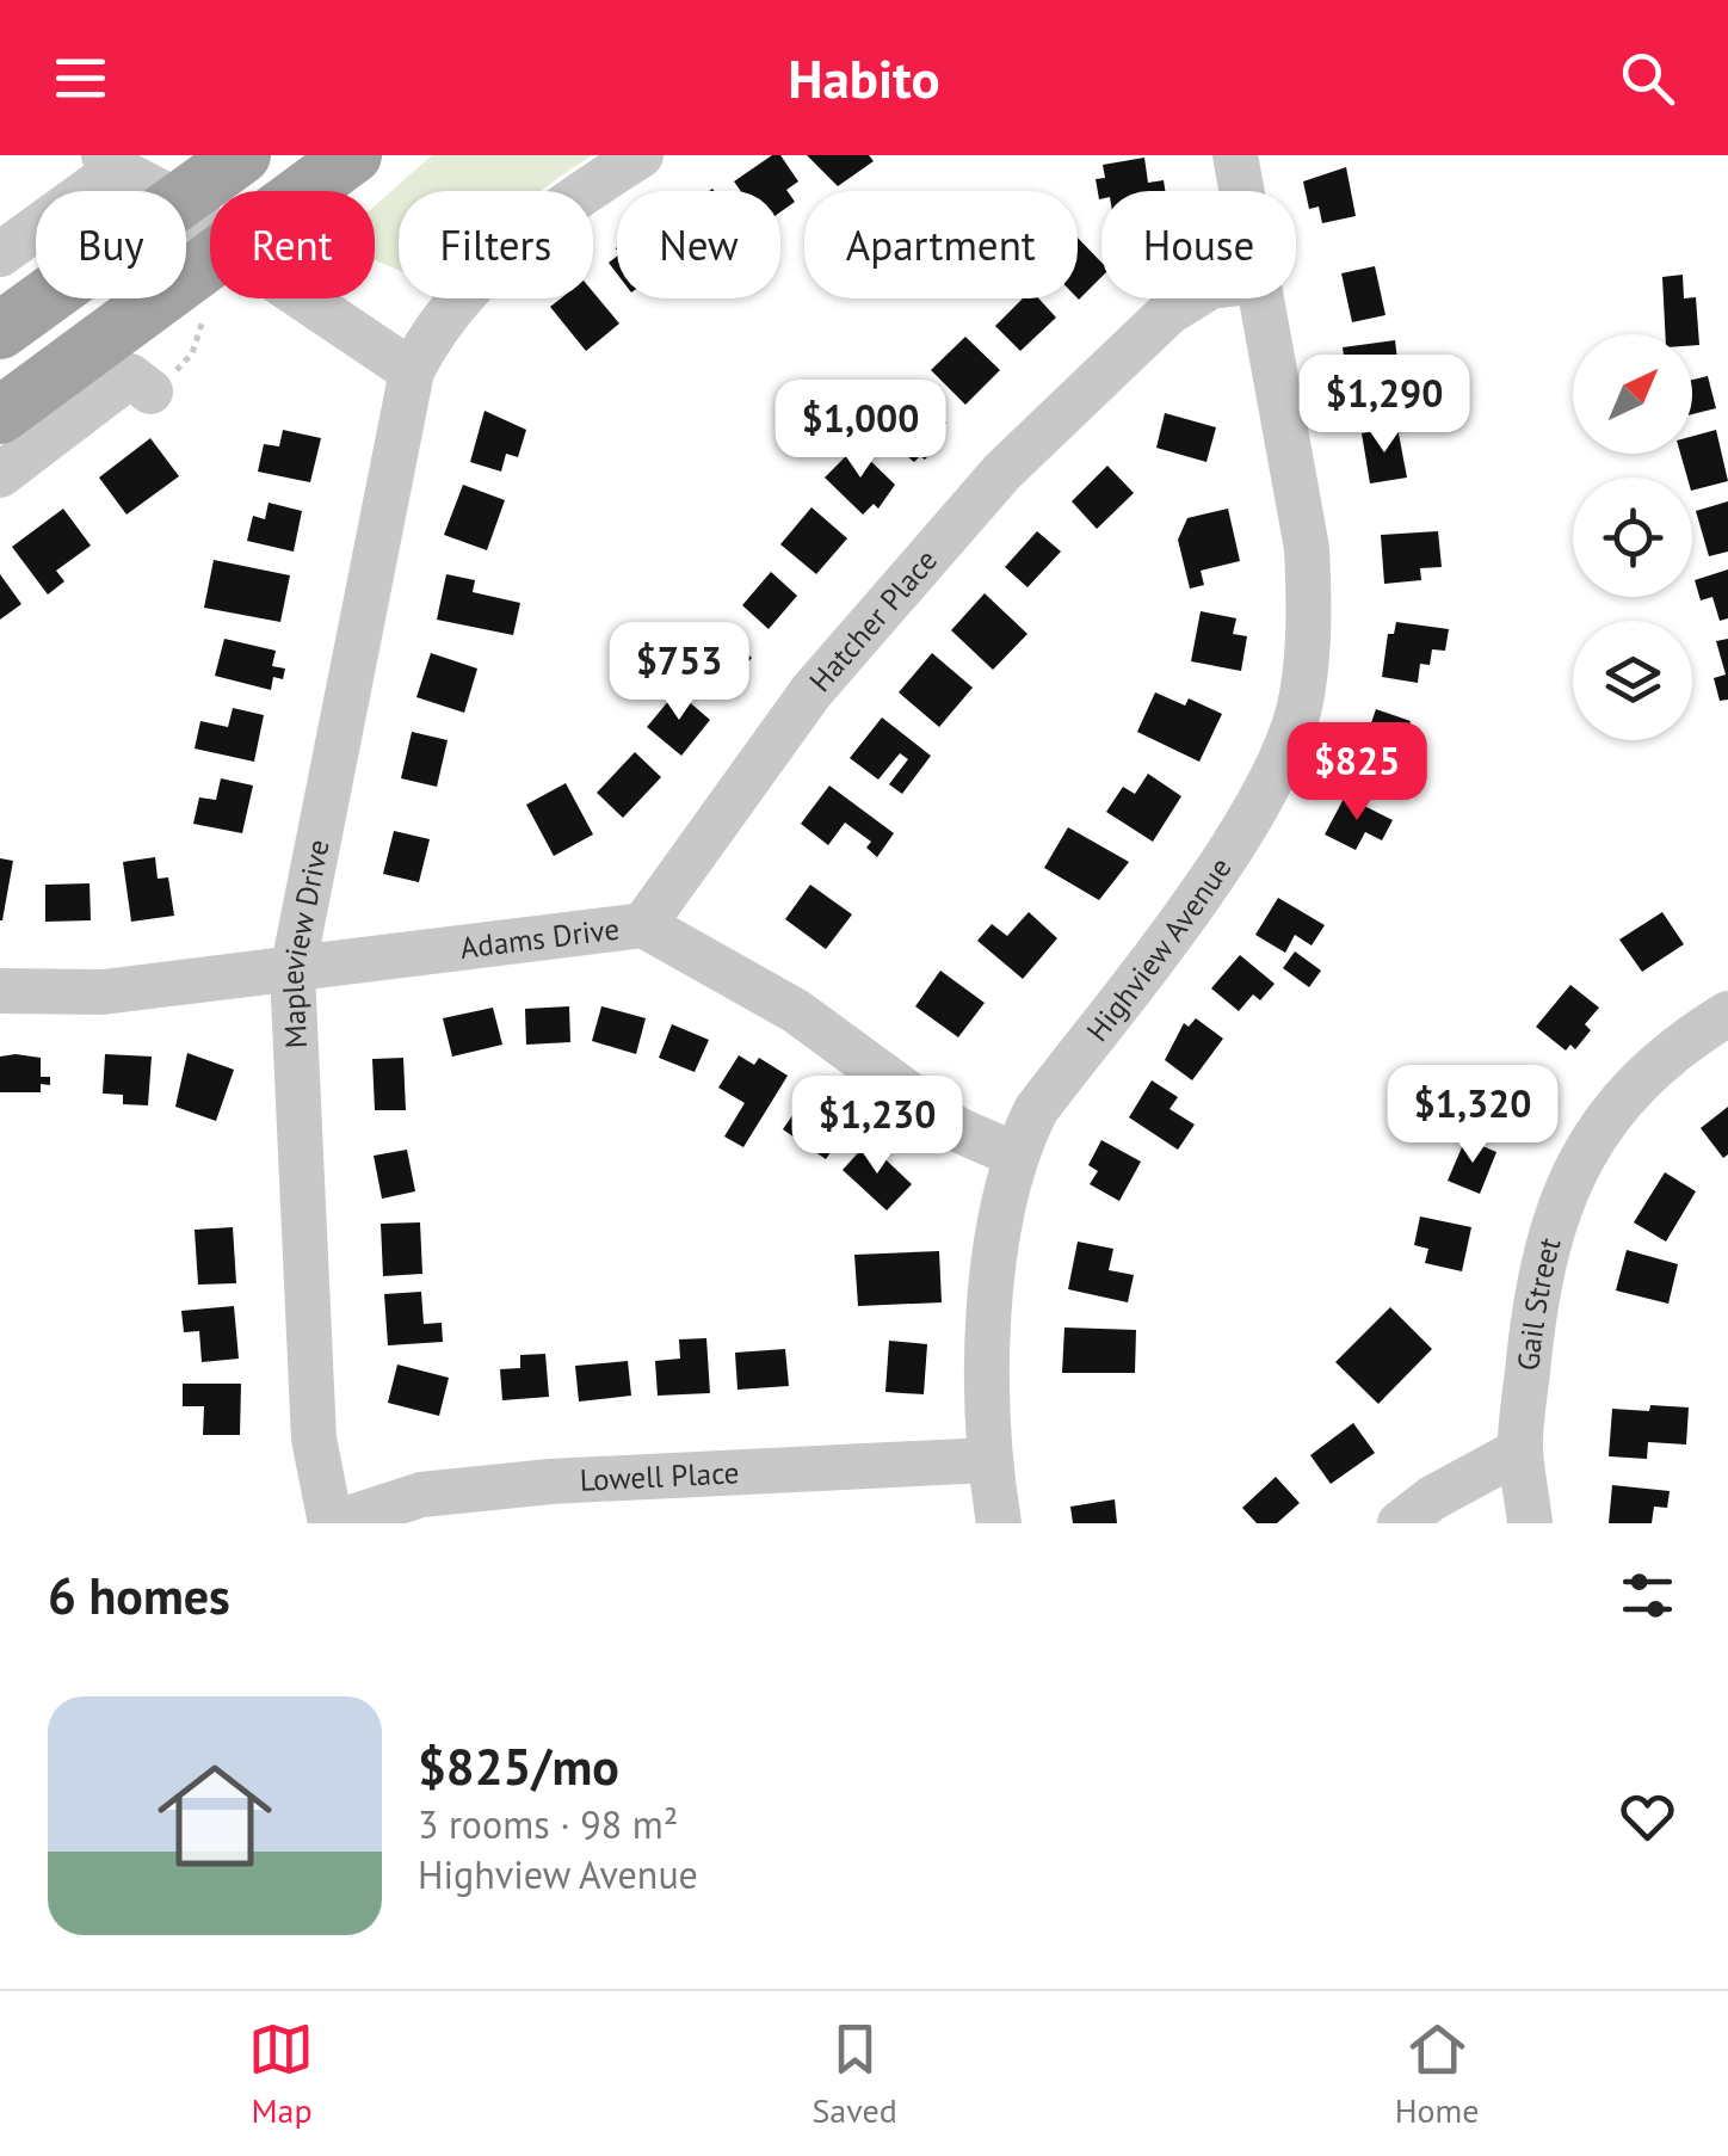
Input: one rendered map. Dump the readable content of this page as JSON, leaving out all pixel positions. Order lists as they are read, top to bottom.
{
  "streets": {
    "street": [
      "Hatcher Place",
      "Adams Drive",
      "Mapleview Drive",
      "Highview Avenue",
      "Gail Street",
      "Lowell Place"
    ]
  },
  "crossings": [
    ["Hatcher Place", "Adams Drive"],
    ["Adams Drive", "Mapleview Drive"],
    ["Adams Drive", "Highview Avenue"],
    ["Mapleview Drive", "Lowell Place"],
    ["Highview Avenue", "Lowell Place"]
  ],
  "north": "top right",
  "page": {
    "header": "Habito",
    "chip": [
      "Buy",
      "Rent",
      "Filters",
      "New",
      "Apartment",
      "House"
    ],
    "price": [
      "$1,290",
      "$1,000",
      "$753",
      "$825",
      "$1,320",
      "$1,230"
    ],
    "heading": "6 homes",
    "list": [
      {
        "name": "$825/mo",
        "note": "3 rooms · 98 m² · Highview Avenue"
      }
    ],
    "tabs": ["Map", "Saved", "Home"]
  }
}
